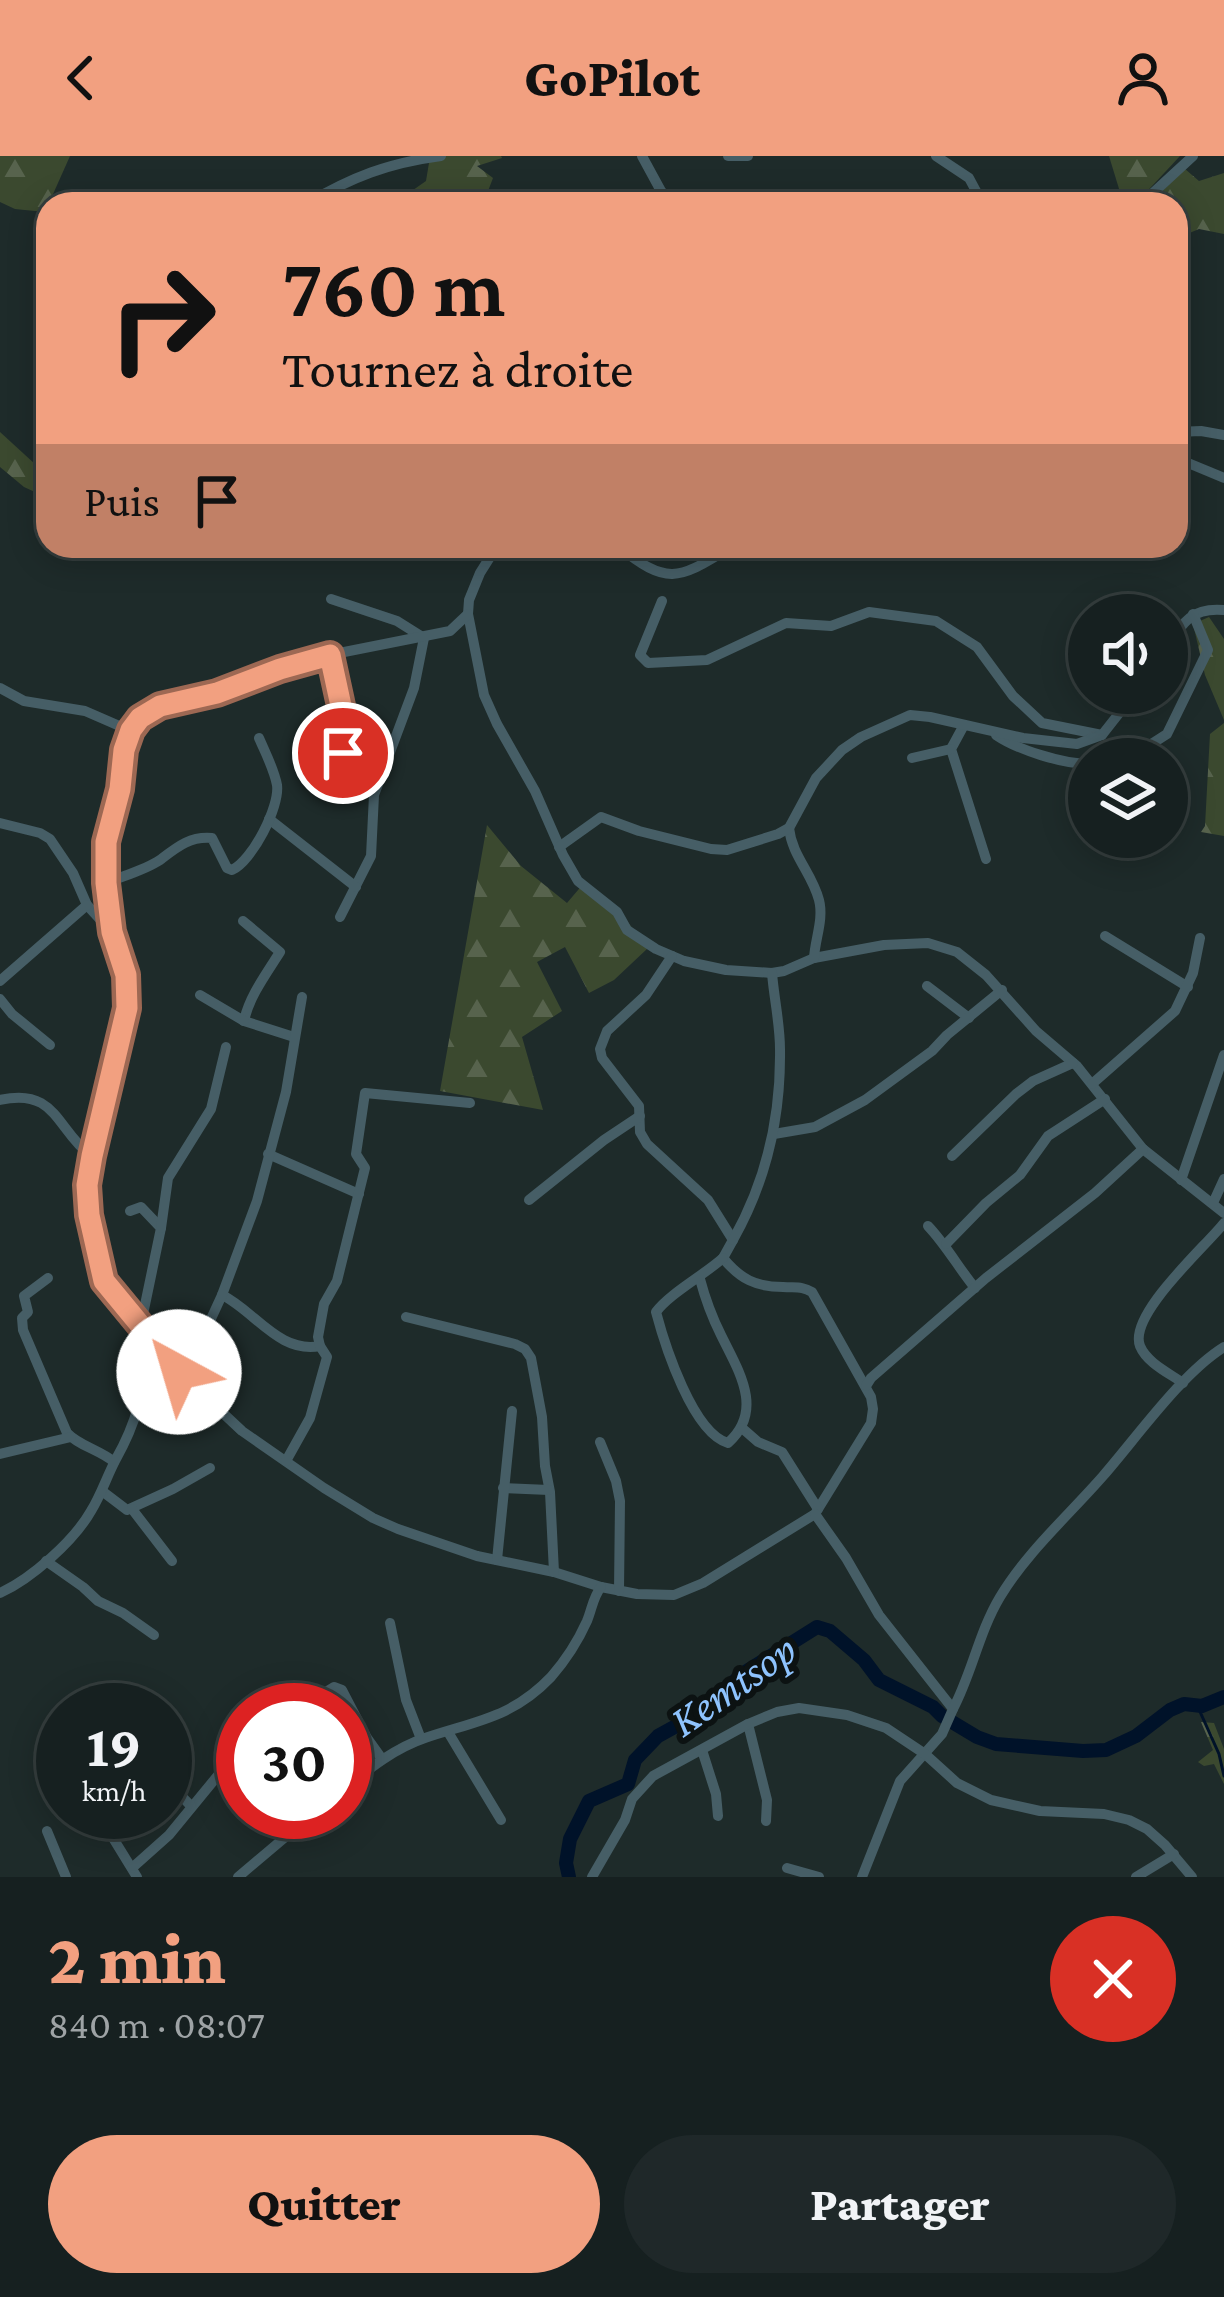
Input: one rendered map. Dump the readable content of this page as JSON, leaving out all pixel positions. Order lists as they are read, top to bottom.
{
  "water": ["Kemtsop"],
  "page": {
    "header": "GoPilot",
    "turn": ["760 m", "Tournez à droite"],
    "then": "Puis",
    "speed": "19 km/h",
    "limit": "30",
    "heading": ["2 min", "840 m · 08:07"],
    "buttons": ["Quitter", "Partager"]
  }
}
